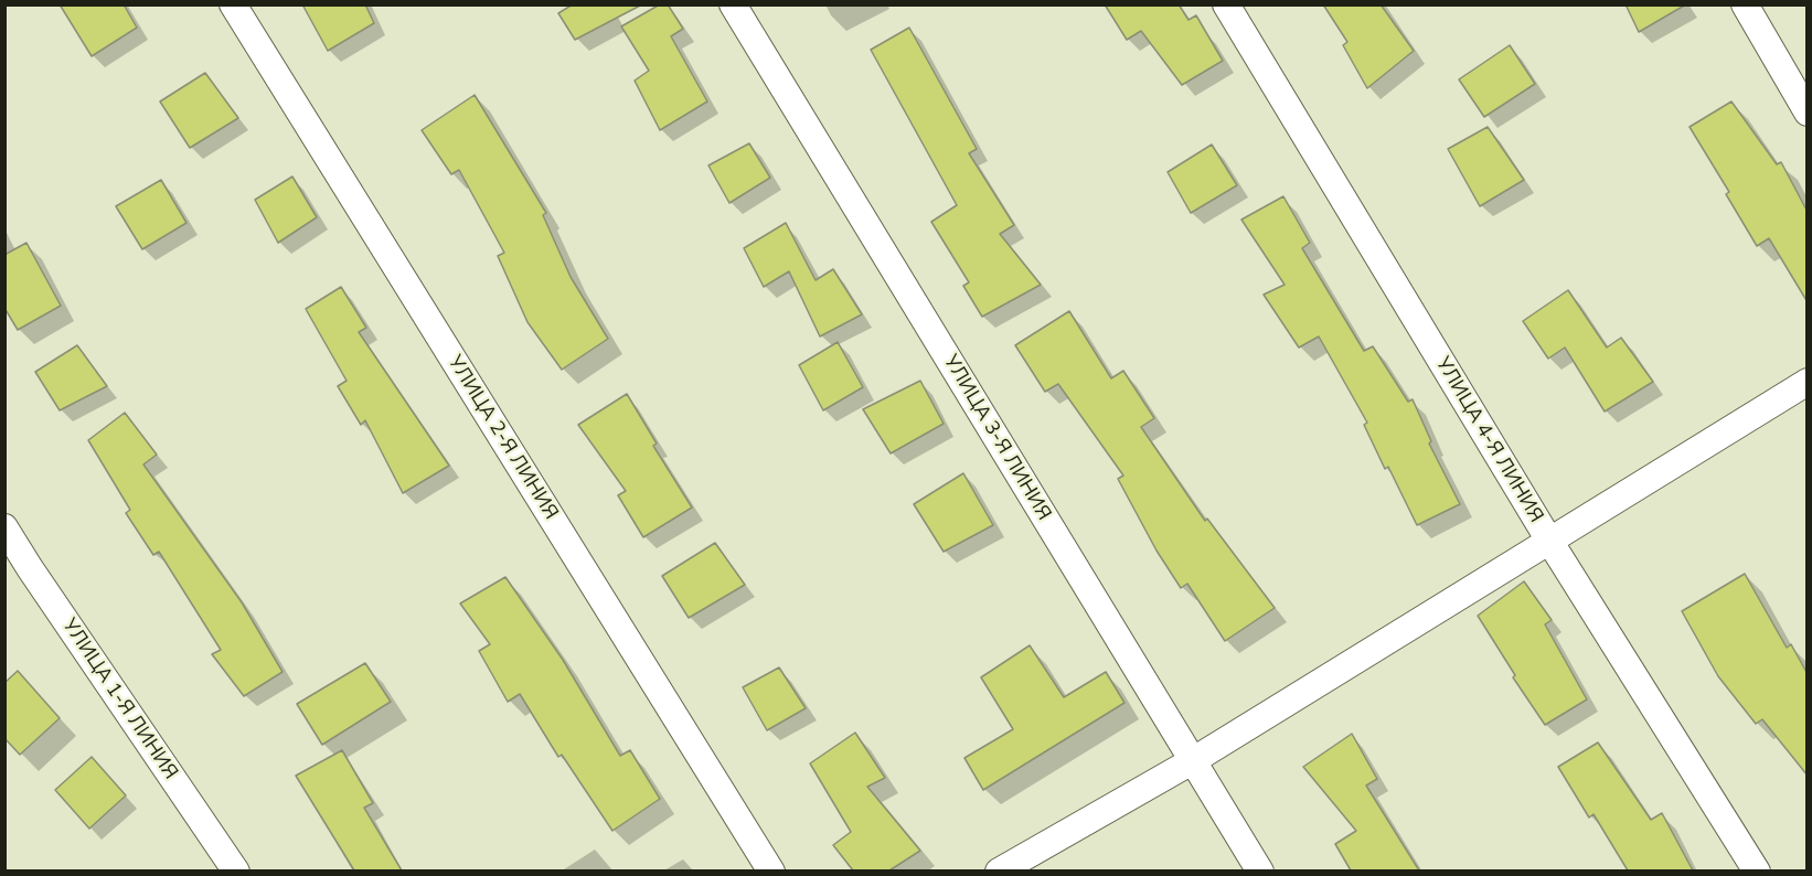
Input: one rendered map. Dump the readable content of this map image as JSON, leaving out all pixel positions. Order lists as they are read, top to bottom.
{
  "streets": {
    "street": [
      "УЛИЦА 2-Я ЛИНИЯ",
      "УЛИЦА 3-Я ЛИНИЯ",
      "УЛИЦА 4-Я ЛИНИЯ",
      "УЛИЦА 1-Я ЛИНИЯ"
    ]
  }
}
